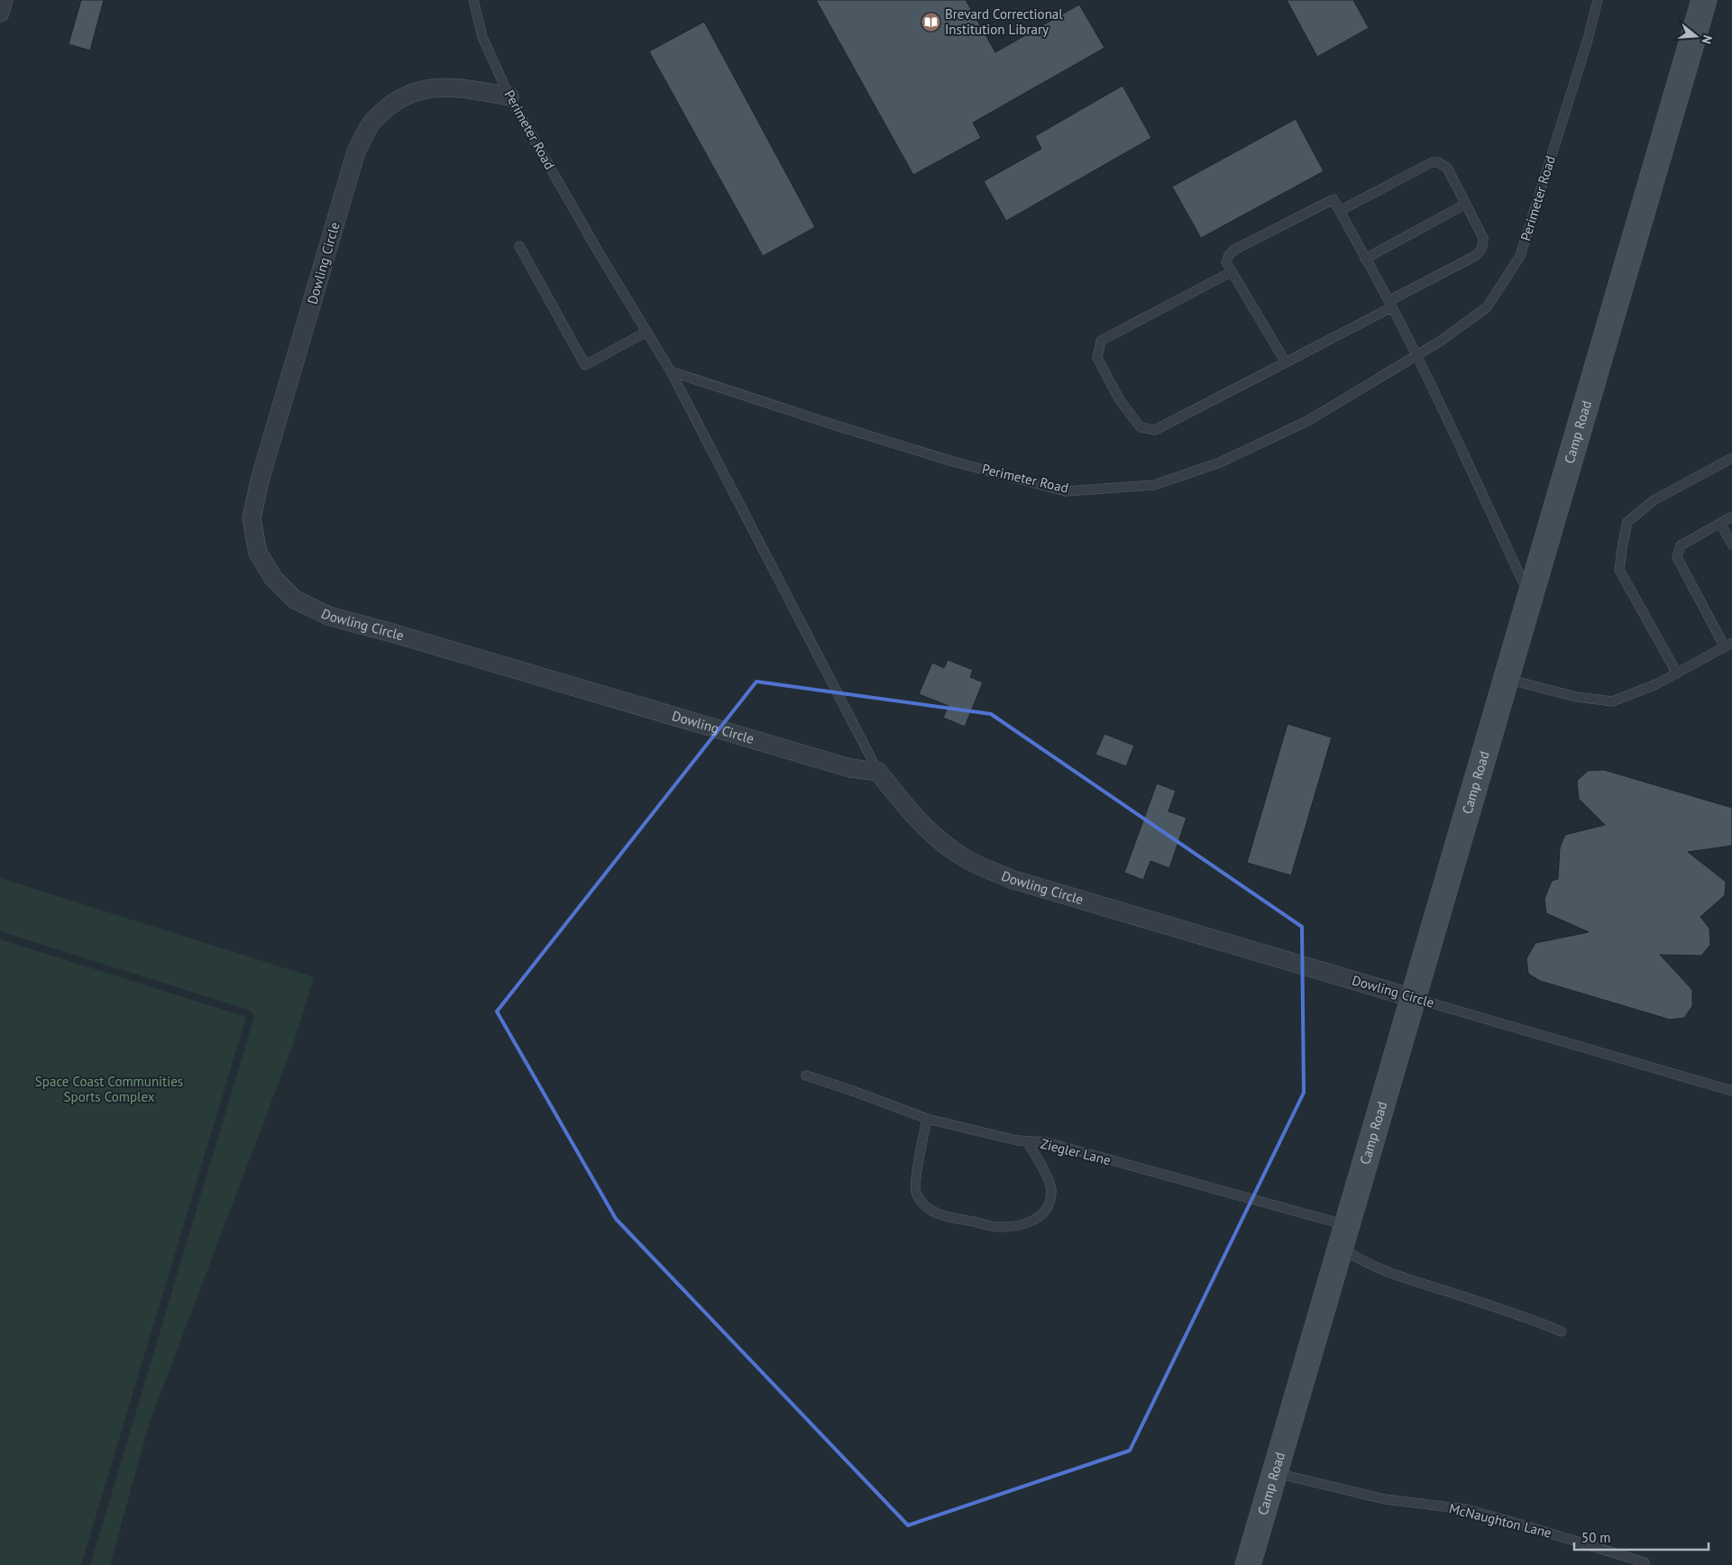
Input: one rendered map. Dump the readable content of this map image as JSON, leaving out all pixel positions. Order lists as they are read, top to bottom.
{
  "streets": {
    "street": ["Dowling Circle", "Camp Road"],
    "lane": ["Perimeter Road", "Ziegler Lane", "McNaughton Lane"]
  },
  "crossings": [
    ["Perimeter Road", "Dowling Circle"],
    ["Dowling Circle", "Camp Road"],
    ["Camp Road", "Ziegler Lane"],
    ["Camp Road", "McNaughton Lane"]
  ],
  "parks": ["Space Coast Communities Sports Complex"],
  "places": {
    "library": ["Brevard Correctional Institution Library"]
  },
  "scale_bar": "50 m",
  "north": "right"
}
